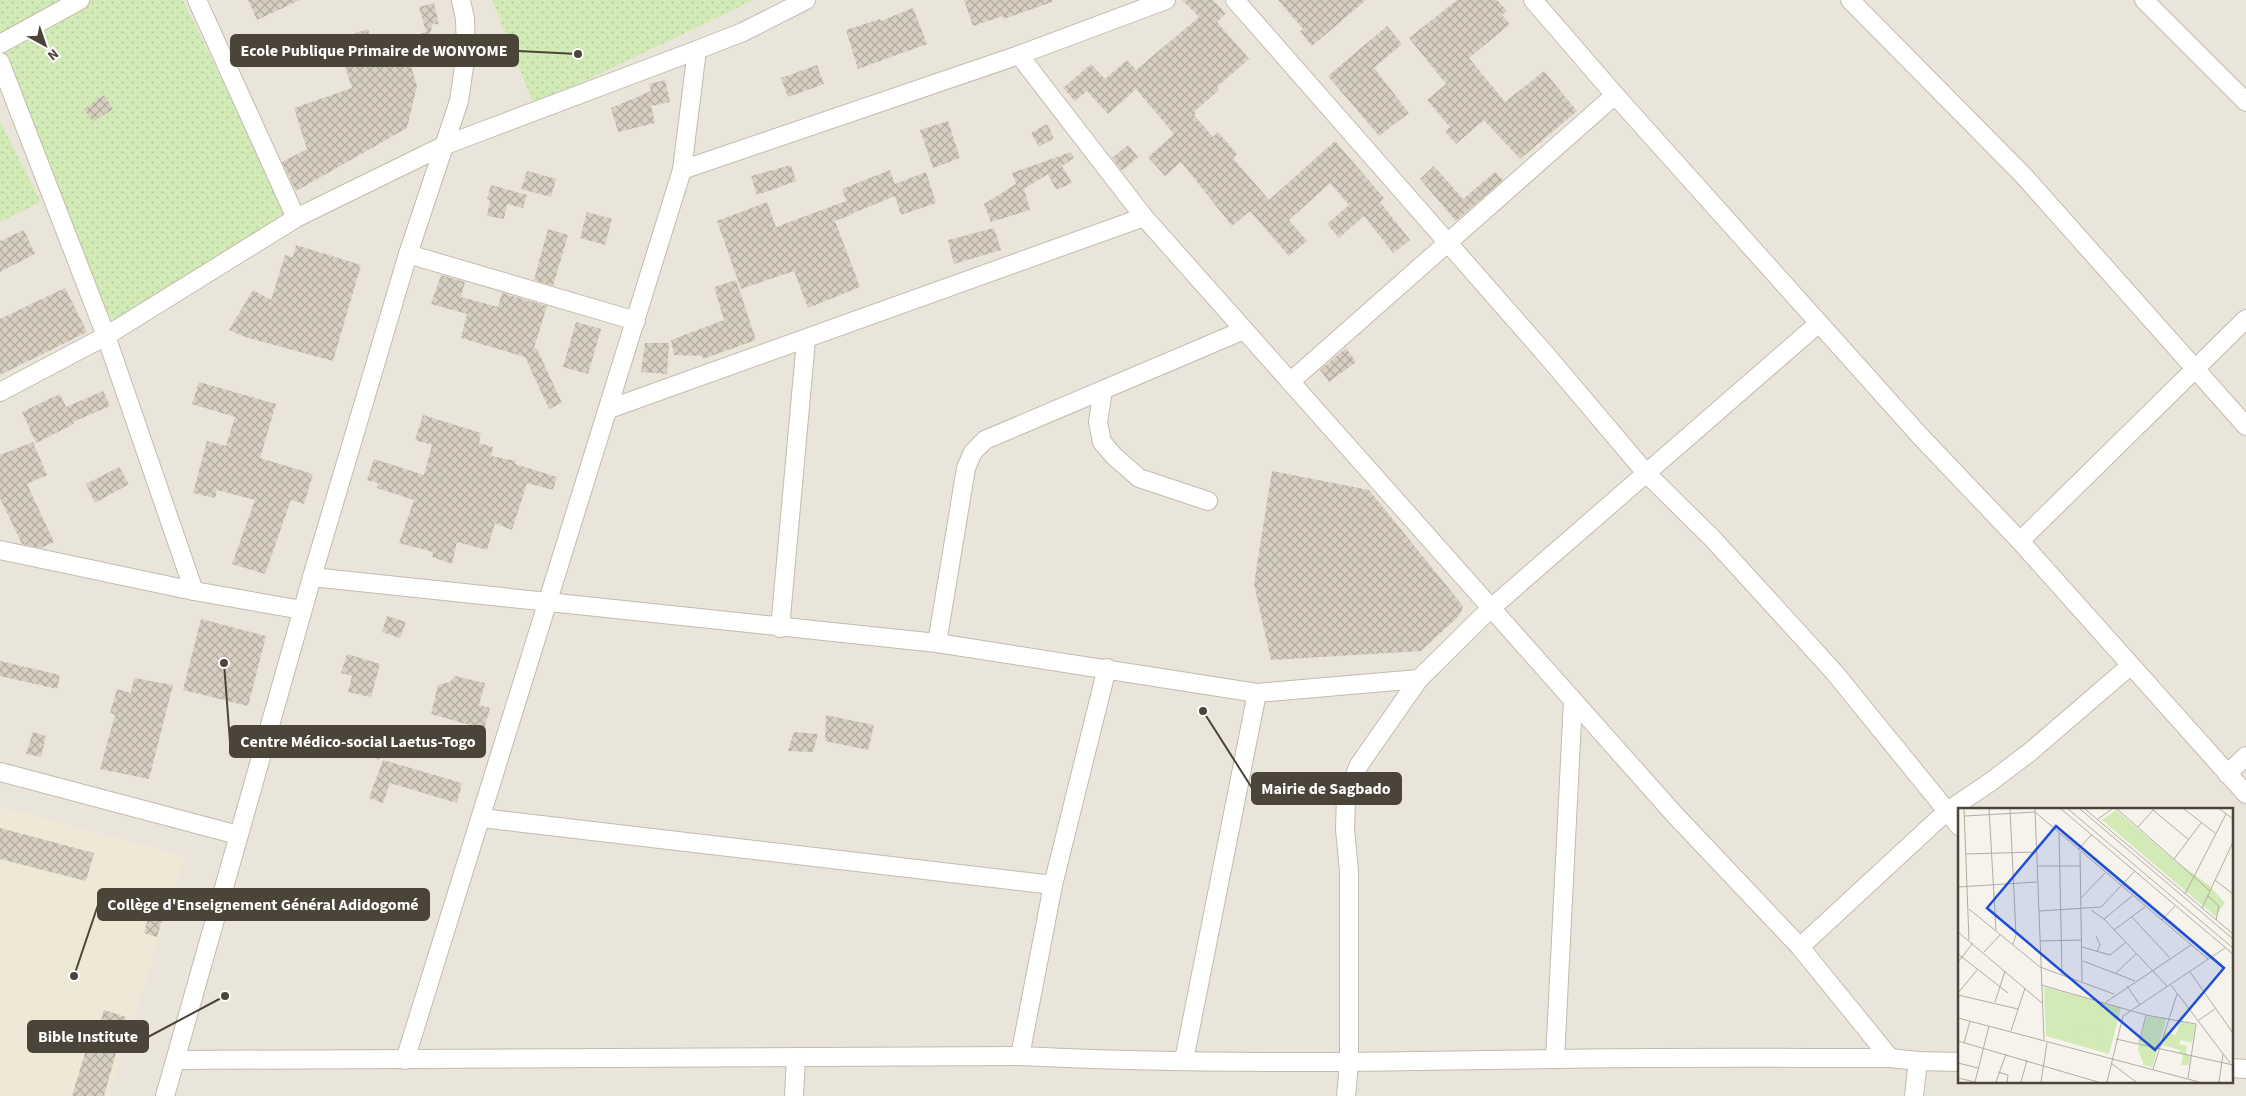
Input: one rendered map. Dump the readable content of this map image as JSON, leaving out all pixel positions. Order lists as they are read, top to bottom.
{
  "places": [
    "Ecole Publique Primaire de WONYOME",
    "Centre Médico-social Laetus-Togo",
    "Mairie de Sagbado",
    "Collège d'Enseignement Général Adidogomé",
    "Bible Institute"
  ],
  "north": "bottom right"
}
